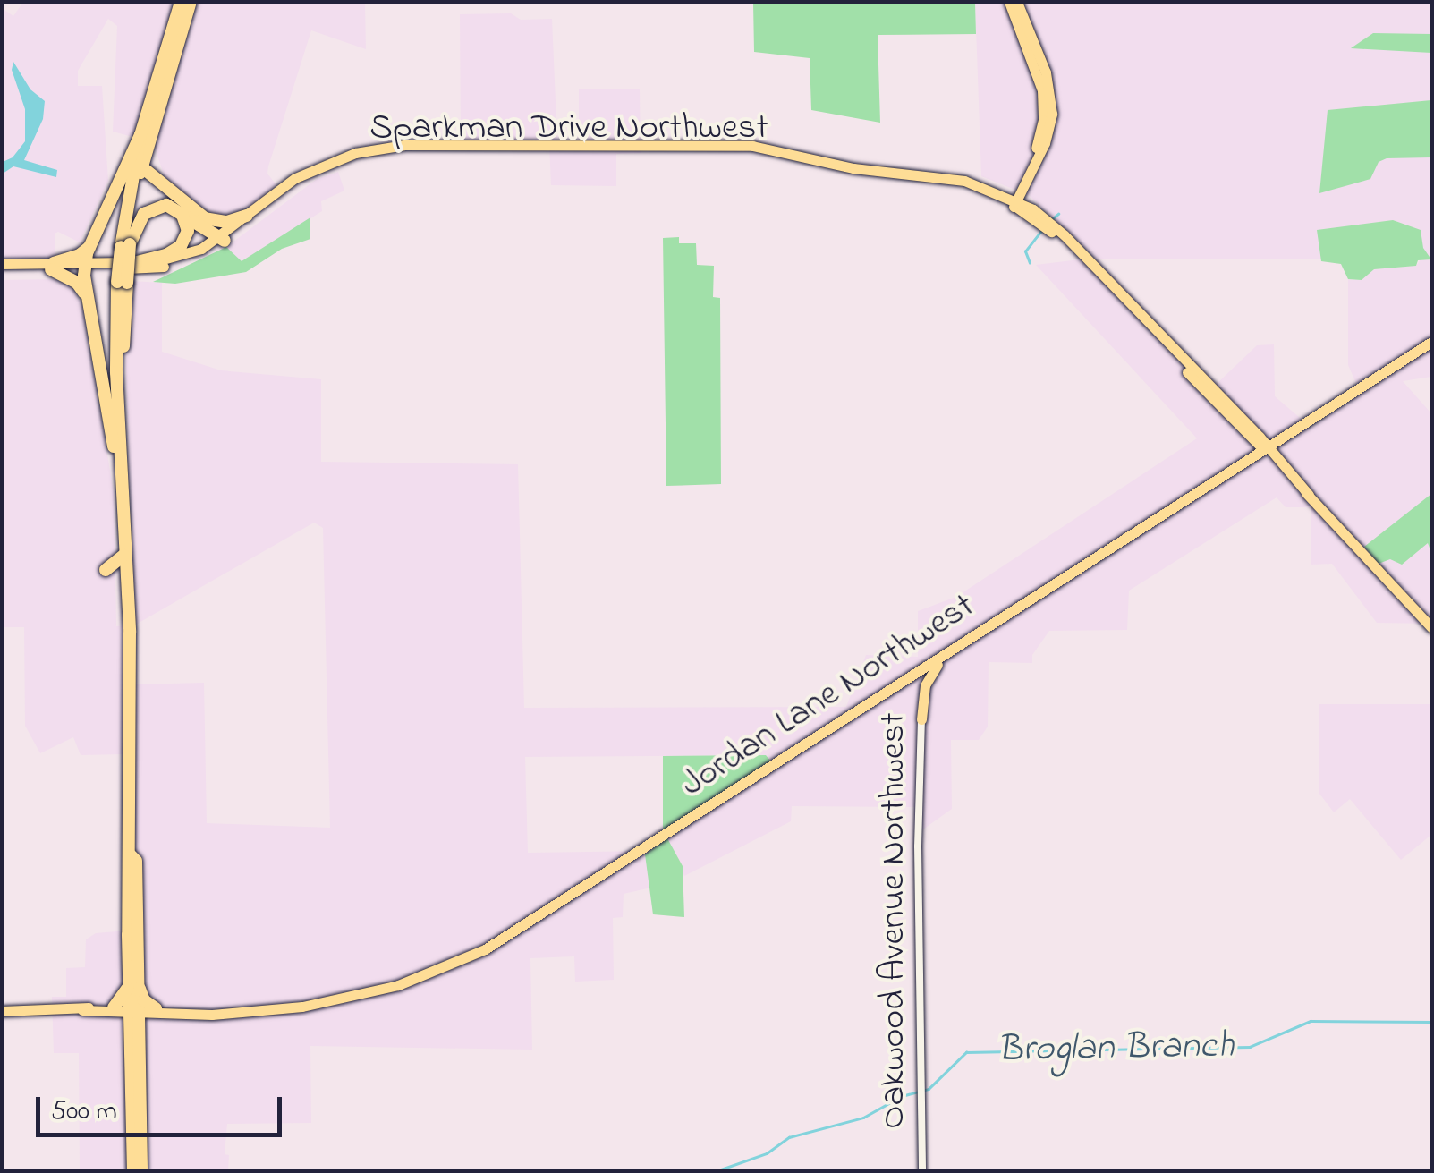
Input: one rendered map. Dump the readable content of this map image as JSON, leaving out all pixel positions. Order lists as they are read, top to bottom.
{
  "streets": {
    "main road": ["Sparkman Drive Northwest", "Jordan Lane Northwest"],
    "street": ["Oakwood Avenue Northwest"]
  },
  "crossings": [
    ["Sparkman Drive Northwest", "Jordan Lane Northwest"],
    ["Jordan Lane Northwest", "Oakwood Avenue Northwest"]
  ],
  "water": ["Broglan Branch"],
  "scale_bar": "500 m"
}
